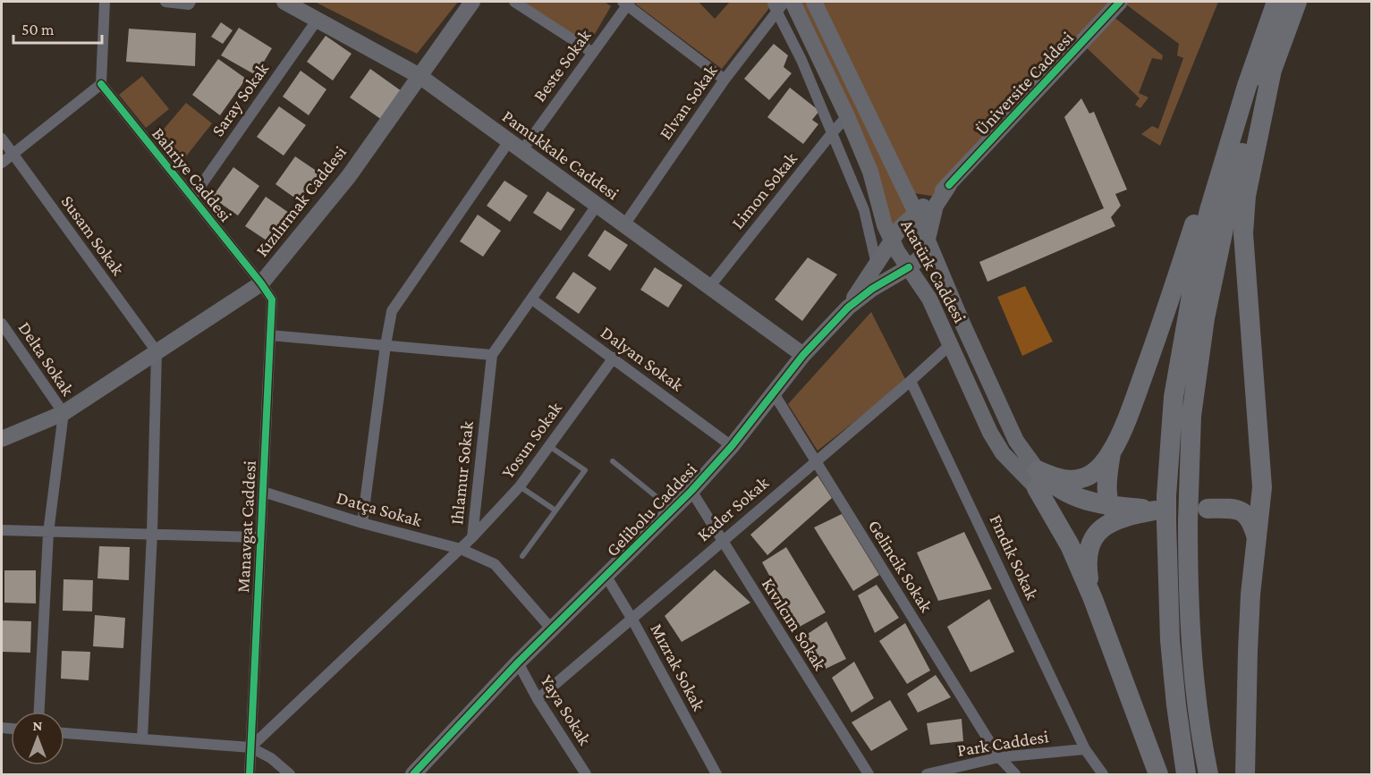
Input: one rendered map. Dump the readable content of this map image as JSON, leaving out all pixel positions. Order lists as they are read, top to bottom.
{
  "streets": {
    "street": [
      "Beste Sokak",
      "Üniversite Caddesi",
      "Saray Sokak",
      "Elvan Sokak",
      "Pamukkale Caddesi",
      "Bahriye Caddesi",
      "Limon Sokak",
      "Kızılırmak Caddesi",
      "Susam Sokak",
      "Atatürk Caddesi",
      "Delta Sokak",
      "Dalyan Sokak",
      "Yosun Sokak",
      "Ihlamur Sokak",
      "Datça Sokak",
      "Kader Sokak",
      "Gelibolu Caddesi",
      "Manavgat Caddesi",
      "Fındık Sokak",
      "Gelincik Sokak",
      "Kıvılcım Sokak",
      "Mızrak Sokak",
      "Yaya Sokak",
      "Park Caddesi"
    ]
  },
  "crossings": [
    ["Beste Sokak", "Pamukkale Caddesi"],
    ["Beste Sokak", "Datça Sokak"],
    ["Saray Sokak", "Pamukkale Caddesi"],
    ["Saray Sokak", "Bahriye Caddesi"],
    ["Elvan Sokak", "Pamukkale Caddesi"],
    ["Pamukkale Caddesi", "Limon Sokak"],
    ["Pamukkale Caddesi", "Kızılırmak Caddesi"],
    ["Pamukkale Caddesi", "Ihlamur Sokak"],
    ["Pamukkale Caddesi", "Gelibolu Caddesi"],
    ["Bahriye Caddesi", "Kızılırmak Caddesi"],
    ["Bahriye Caddesi", "Manavgat Caddesi"],
    ["Limon Sokak", "Atatürk Caddesi"],
    ["Kızılırmak Caddesi", "Susam Sokak"],
    ["Kızılırmak Caddesi", "Delta Sokak"],
    ["Kızılırmak Caddesi", "Manavgat Caddesi"],
    ["Atatürk Caddesi", "Kader Sokak"],
    ["Atatürk Caddesi", "Gelibolu Caddesi"],
    ["Dalyan Sokak", "Yosun Sokak"],
    ["Dalyan Sokak", "Ihlamur Sokak"],
    ["Dalyan Sokak", "Gelibolu Caddesi"],
    ["Yosun Sokak", "Ihlamur Sokak"],
    ["Ihlamur Sokak", "Datça Sokak"],
    ["Ihlamur Sokak", "Manavgat Caddesi"],
    ["Datça Sokak", "Gelibolu Caddesi"],
    ["Datça Sokak", "Manavgat Caddesi"],
    ["Kader Sokak", "Fındık Sokak"],
    ["Kader Sokak", "Gelincik Sokak"],
    ["Kader Sokak", "Kıvılcım Sokak"],
    ["Kader Sokak", "Mızrak Sokak"],
    ["Kader Sokak", "Yaya Sokak"],
    ["Gelibolu Caddesi", "Gelincik Sokak"],
    ["Gelibolu Caddesi", "Kıvılcım Sokak"],
    ["Gelibolu Caddesi", "Mızrak Sokak"],
    ["Gelibolu Caddesi", "Yaya Sokak"],
    ["Fındık Sokak", "Park Caddesi"],
    ["Gelincik Sokak", "Park Caddesi"]
  ],
  "scale_bar": "50 m",
  "north": "top"
}
